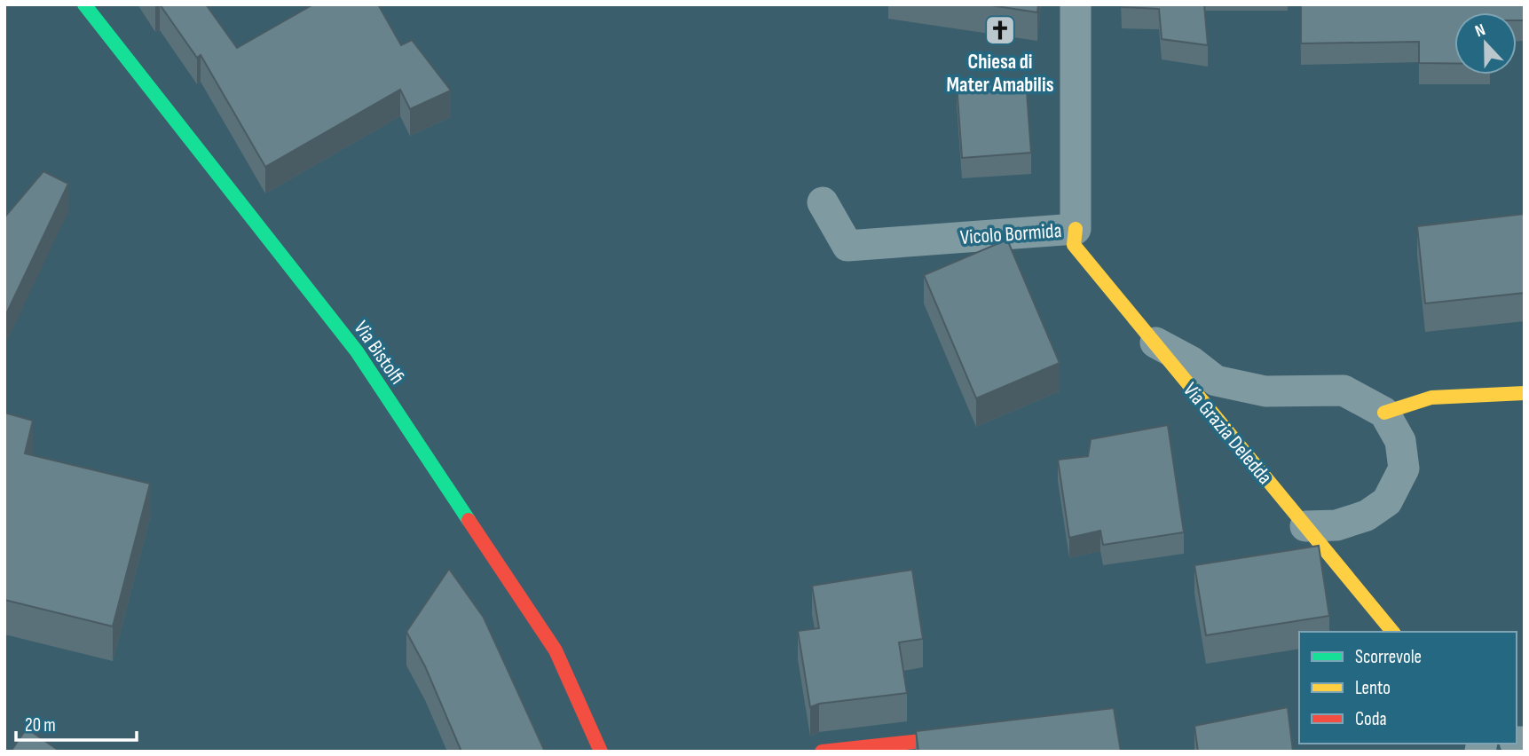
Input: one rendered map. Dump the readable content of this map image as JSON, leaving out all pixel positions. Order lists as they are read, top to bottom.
{
  "streets": {
    "street": ["Vicolo Bormida", "Via Bistolfi", "Via Grazia Deledda"]
  },
  "crossings": [
    ["Vicolo Bormida", "Via Grazia Deledda"]
  ],
  "places": {
    "church": ["Chiesa di Mater Amabilis"]
  },
  "legend": ["Scorrevole", "Lento", "Coda"],
  "scale_bar": "20 m",
  "north": "top"
}
